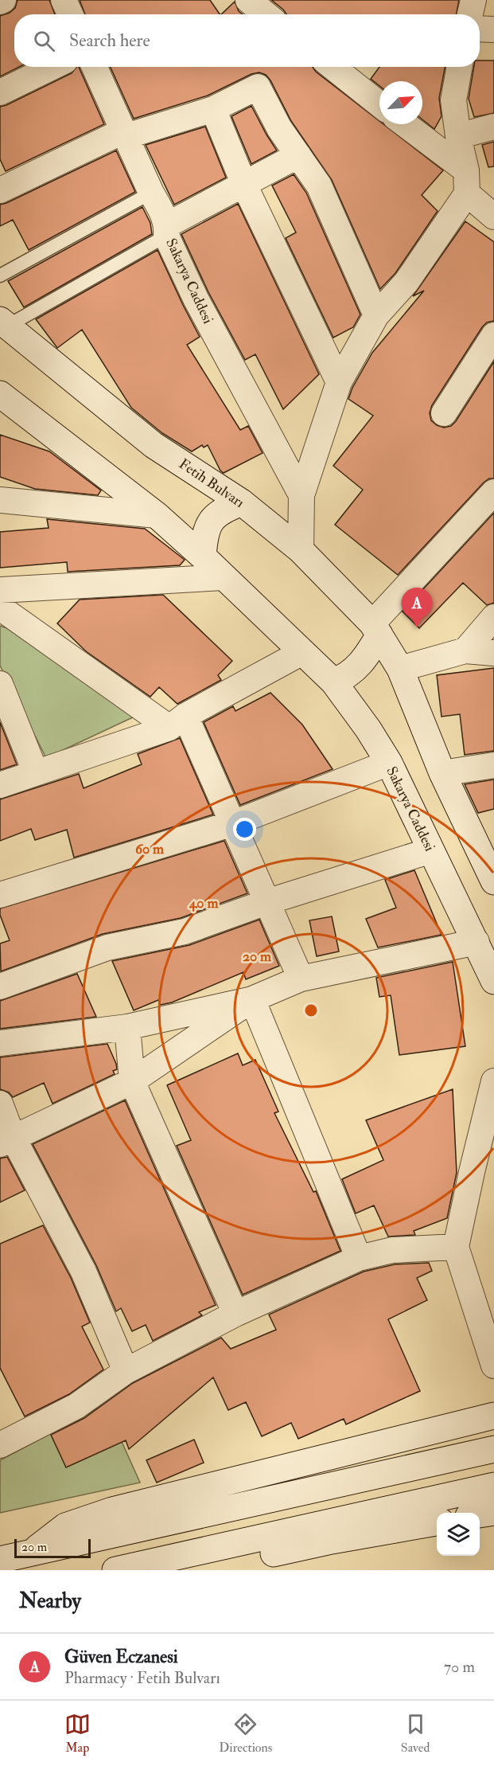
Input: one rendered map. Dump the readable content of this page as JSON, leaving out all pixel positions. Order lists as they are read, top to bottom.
{
  "streets": {
    "main road": ["Sakarya Caddesi", "Fetih Bulvarı"]
  },
  "scale_bar": "20 m",
  "north": "top right",
  "page": {
    "search": "Search here",
    "pins": "A",
    "scale": "20 m",
    "heading": "Nearby",
    "list": [
      {
        "mark": "A",
        "name": "Güven Eczanesi",
        "note": "Pharmacy · Fetih Bulvarı",
        "value": "70 m"
      }
    ],
    "nav": ["Map", "Directions", "Saved"]
  },
  "rings": ["60 m", "40 m", "20 m"]
}
